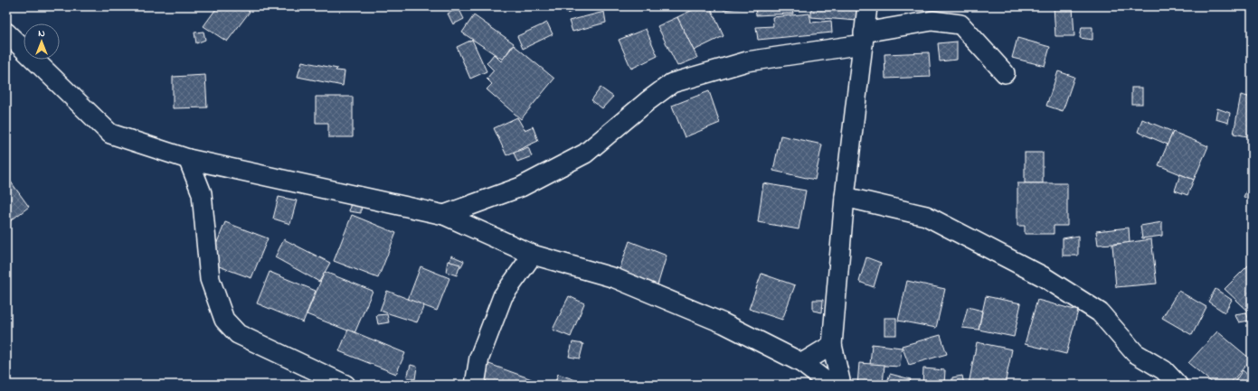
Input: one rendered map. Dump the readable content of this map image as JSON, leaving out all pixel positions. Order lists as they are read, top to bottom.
{
  "north": "top"
}
